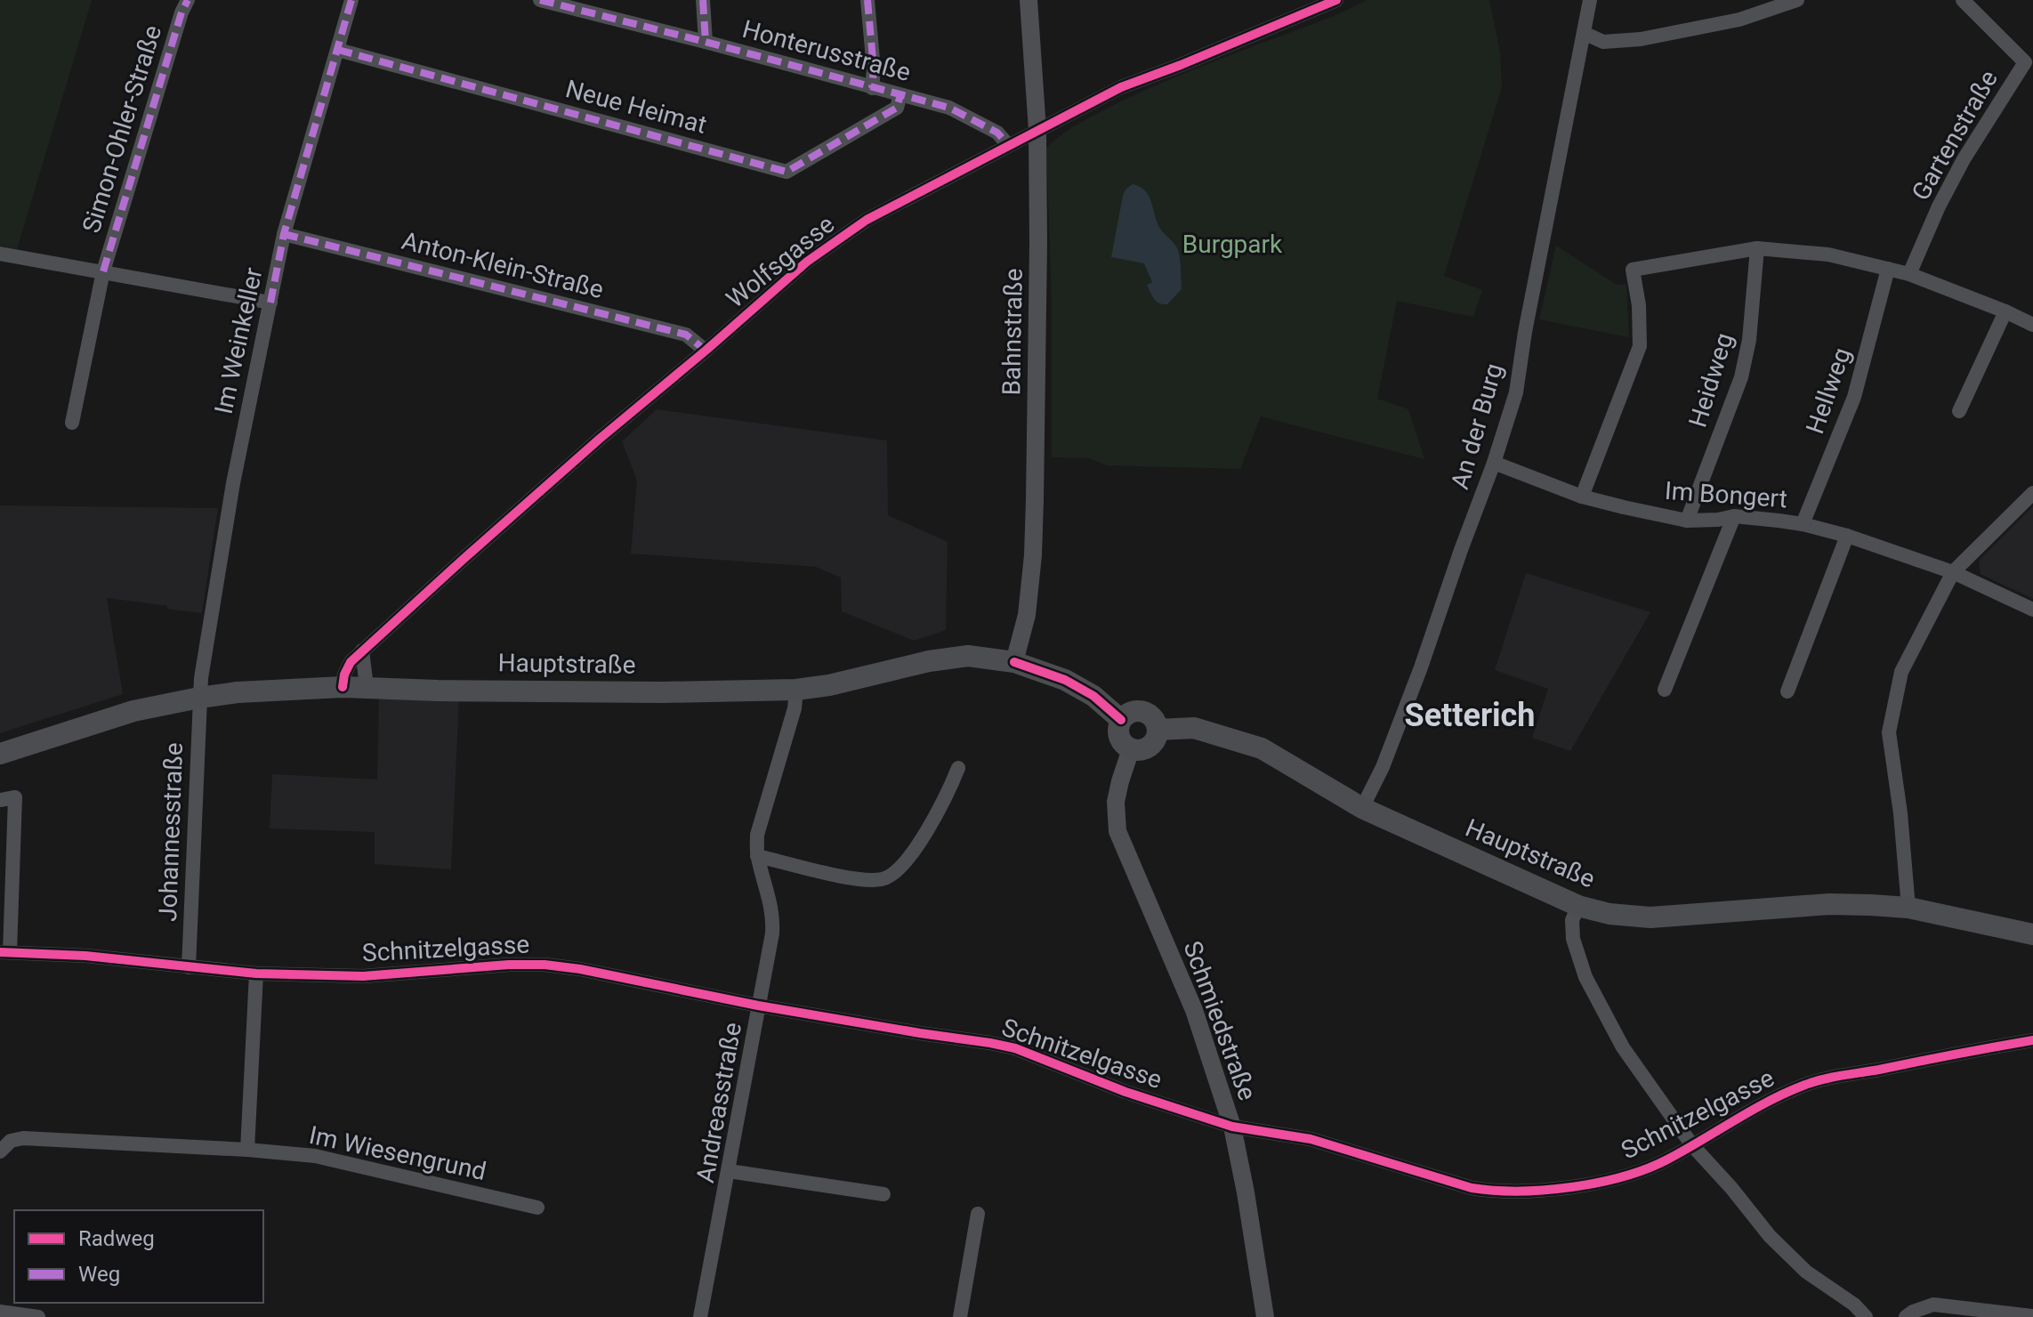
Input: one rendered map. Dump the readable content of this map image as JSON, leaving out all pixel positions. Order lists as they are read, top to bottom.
{
  "streets": {
    "main road": ["Hauptstraße"],
    "street": [
      "Honterusstraße",
      "Neue Heimat",
      "Simon-Ohler-Straße",
      "Gartenstraße",
      "Wolfsgasse",
      "Anton-Klein-Straße",
      "Bahnstraße",
      "Im Weinkeller",
      "Heidweg",
      "Hellweg",
      "An der Burg",
      "Im Bongert",
      "Johannesstraße",
      "Schnitzelgasse",
      "Schmiedstraße",
      "Andreasstraße",
      "Im Wiesengrund"
    ]
  },
  "crossings": [
    ["Honterusstraße", "Neue Heimat"],
    ["Honterusstraße", "Wolfsgasse"],
    ["Neue Heimat", "Im Weinkeller"],
    ["Wolfsgasse", "Anton-Klein-Straße"],
    ["Wolfsgasse", "Bahnstraße"],
    ["Wolfsgasse", "Hauptstraße"],
    ["Anton-Klein-Straße", "Im Weinkeller"],
    ["Bahnstraße", "Hauptstraße"],
    ["Im Weinkeller", "Hauptstraße"],
    ["Im Weinkeller", "Johannesstraße"],
    ["Heidweg", "Im Bongert"],
    ["Hellweg", "Im Bongert"],
    ["An der Burg", "Im Bongert"],
    ["An der Burg", "Hauptstraße"],
    ["Hauptstraße", "Johannesstraße"],
    ["Hauptstraße", "Schmiedstraße"],
    ["Hauptstraße", "Andreasstraße"],
    ["Johannesstraße", "Schnitzelgasse"],
    ["Schnitzelgasse", "Schmiedstraße"],
    ["Schnitzelgasse", "Andreasstraße"]
  ],
  "districts": ["Setterich"],
  "parks": ["Burgpark"],
  "legend": ["Radweg", "Weg"]
}
